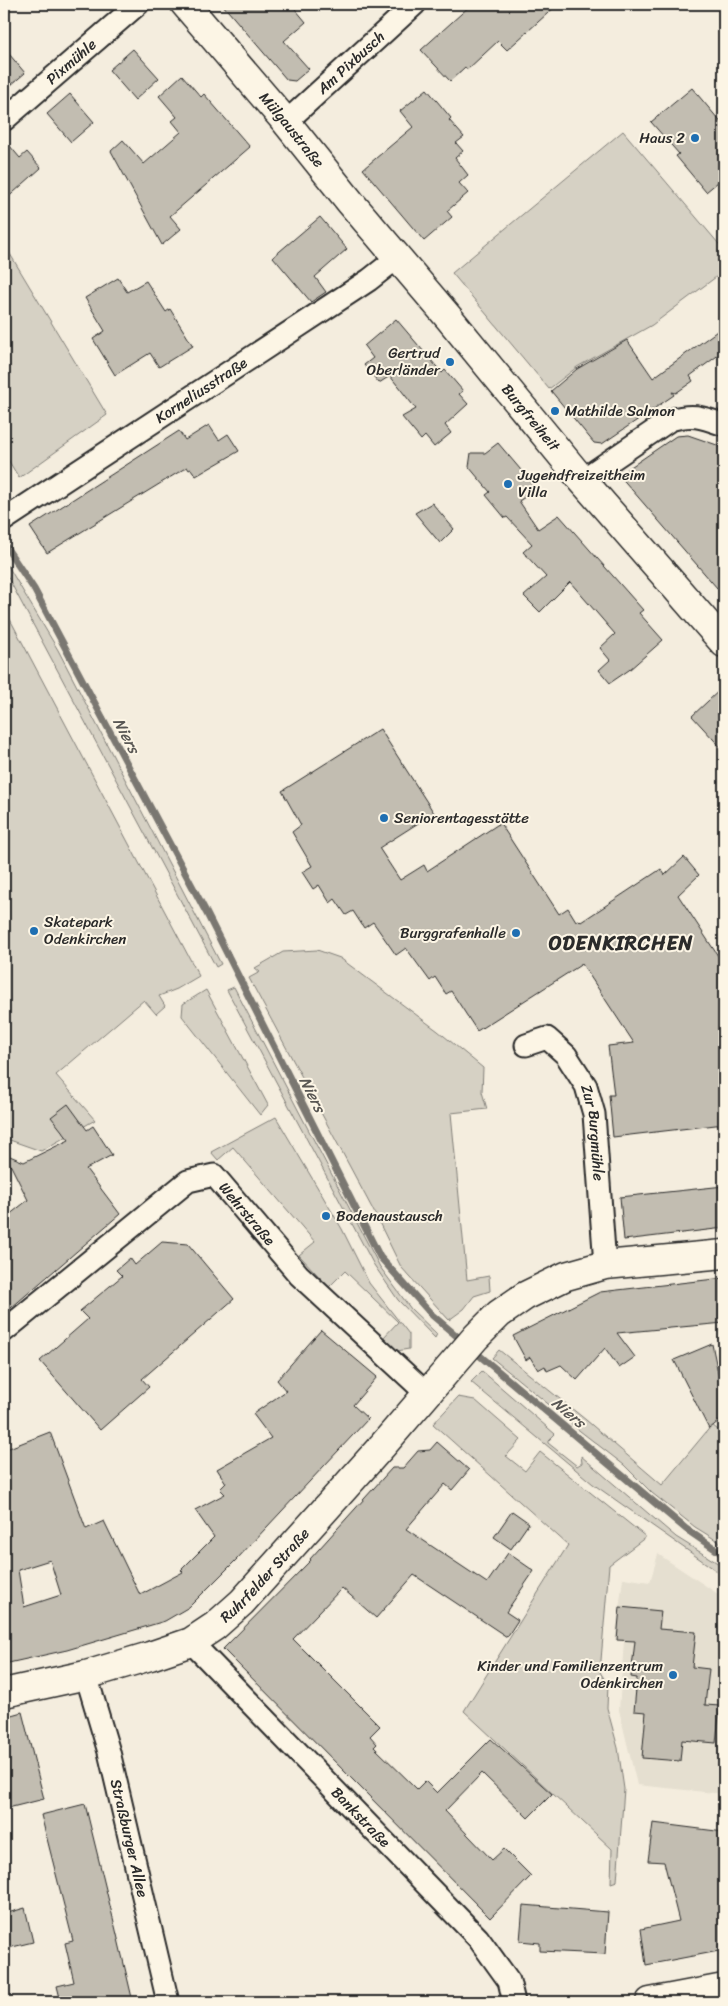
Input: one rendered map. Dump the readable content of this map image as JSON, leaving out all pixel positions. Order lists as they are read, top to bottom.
{
  "streets": {
    "main road": ["Mülgaustraße", "Burgfreiheit", "Ruhrfelder Straße"],
    "street": [
      "Pixmühle",
      "Am Pixbusch",
      "Korneliusstraße",
      "Zur Burgmühle",
      "Wehrstraße",
      "Bankstraße",
      "Straßburger Allee"
    ]
  },
  "crossings": [
    ["Am Pixbusch", "Mülgaustraße"],
    ["Mülgaustraße", "Korneliusstraße"],
    ["Mülgaustraße", "Burgfreiheit"],
    ["Korneliusstraße", "Burgfreiheit"],
    ["Zur Burgmühle", "Ruhrfelder Straße"],
    ["Wehrstraße", "Ruhrfelder Straße"],
    ["Ruhrfelder Straße", "Bankstraße"],
    ["Ruhrfelder Straße", "Straßburger Allee"]
  ],
  "districts": ["ODENKIRCHEN"],
  "water": ["Niers"],
  "places": [
    "Haus 2",
    "Gertrud Oberländer",
    "Mathilde Salmon",
    "Jugendfreizeitheim Villa",
    "Seniorentagesstätte",
    "Skatepark Odenkirchen",
    "Burggrafenhalle",
    "Bodenaustausch",
    "Kinder und Familienzentrum Odenkirchen"
  ]
}
